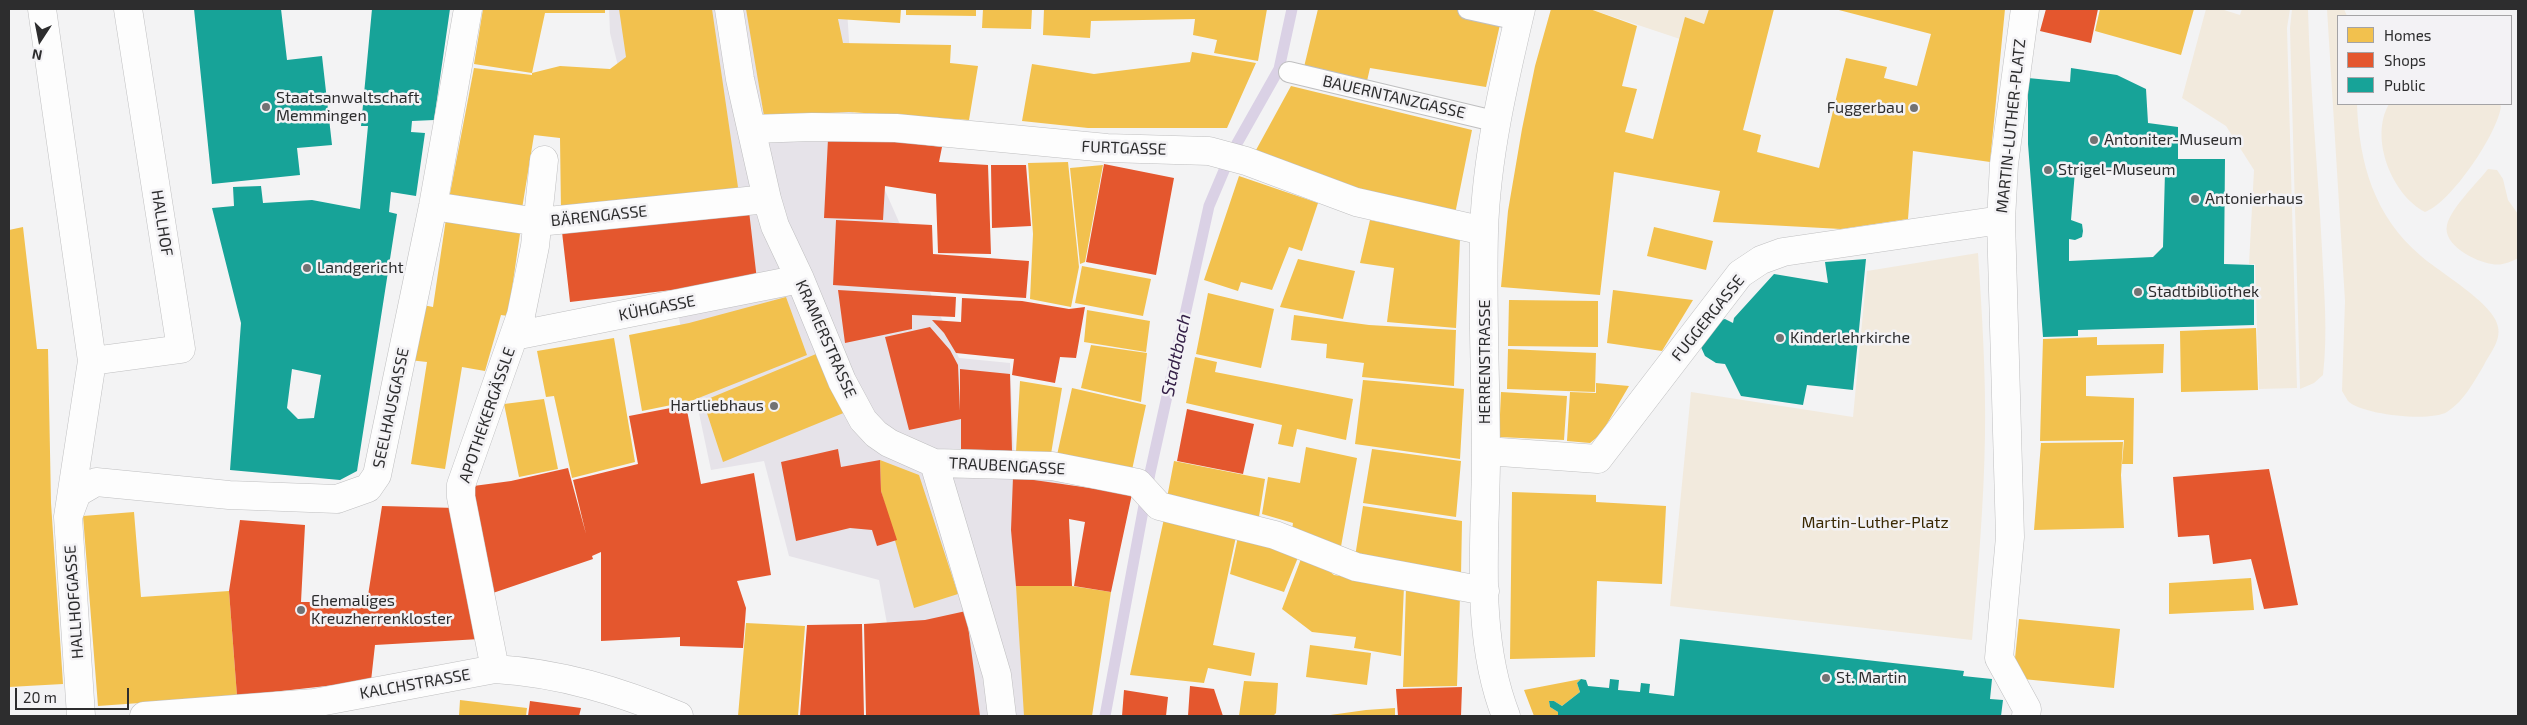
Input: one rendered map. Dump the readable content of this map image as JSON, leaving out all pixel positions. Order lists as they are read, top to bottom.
{
  "streets": {
    "street": [
      "MARTIN-LUTHER-PLATZ",
      "FURTGASSE",
      "BÄRENGASSE",
      "HALLHOF",
      "KÜHGASSE",
      "FUGGERGASSE",
      "KRAMERSTRASSE",
      "HERRENSTRASSE",
      "SEELHAUSGASSE",
      "APOTHEKERGÄSSLE",
      "TRAUBENGASSE",
      "HALLHOFGASSE",
      "KALCHSTRASSE"
    ],
    "lane": ["BAUERNTANZGASSE"]
  },
  "crossings": [
    ["BAUERNTANZGASSE", "HERRENSTRASSE"],
    ["MARTIN-LUTHER-PLATZ", "FUGGERGASSE"],
    ["FURTGASSE", "KRAMERSTRASSE"],
    ["FURTGASSE", "HERRENSTRASSE"],
    ["BÄRENGASSE", "KRAMERSTRASSE"],
    ["BÄRENGASSE", "SEELHAUSGASSE"],
    ["BÄRENGASSE", "APOTHEKERGÄSSLE"],
    ["KÜHGASSE", "KRAMERSTRASSE"],
    ["KÜHGASSE", "APOTHEKERGÄSSLE"],
    ["FUGGERGASSE", "HERRENSTRASSE"],
    ["KRAMERSTRASSE", "TRAUBENGASSE"],
    ["HERRENSTRASSE", "TRAUBENGASSE"],
    ["SEELHAUSGASSE", "HALLHOFGASSE"],
    ["APOTHEKERGÄSSLE", "KALCHSTRASSE"]
  ],
  "water": ["Stadtbach"],
  "parks": ["Martin-Luther-Platz"],
  "places": [
    "Staatsanwaltschaft Memmingen",
    "Fuggerbau",
    "Antoniter-Museum",
    "Strigel-Museum",
    "Antonierhaus",
    "Landgericht",
    "Stadtbibliothek",
    "Kinderlehrkirche",
    "Hartliebhaus",
    "Ehemaliges Kreuzherrenkloster",
    "St. Martin"
  ],
  "legend": ["Homes", "Shops", "Public"],
  "scale_bar": "20 m",
  "north": "bottom"
}
